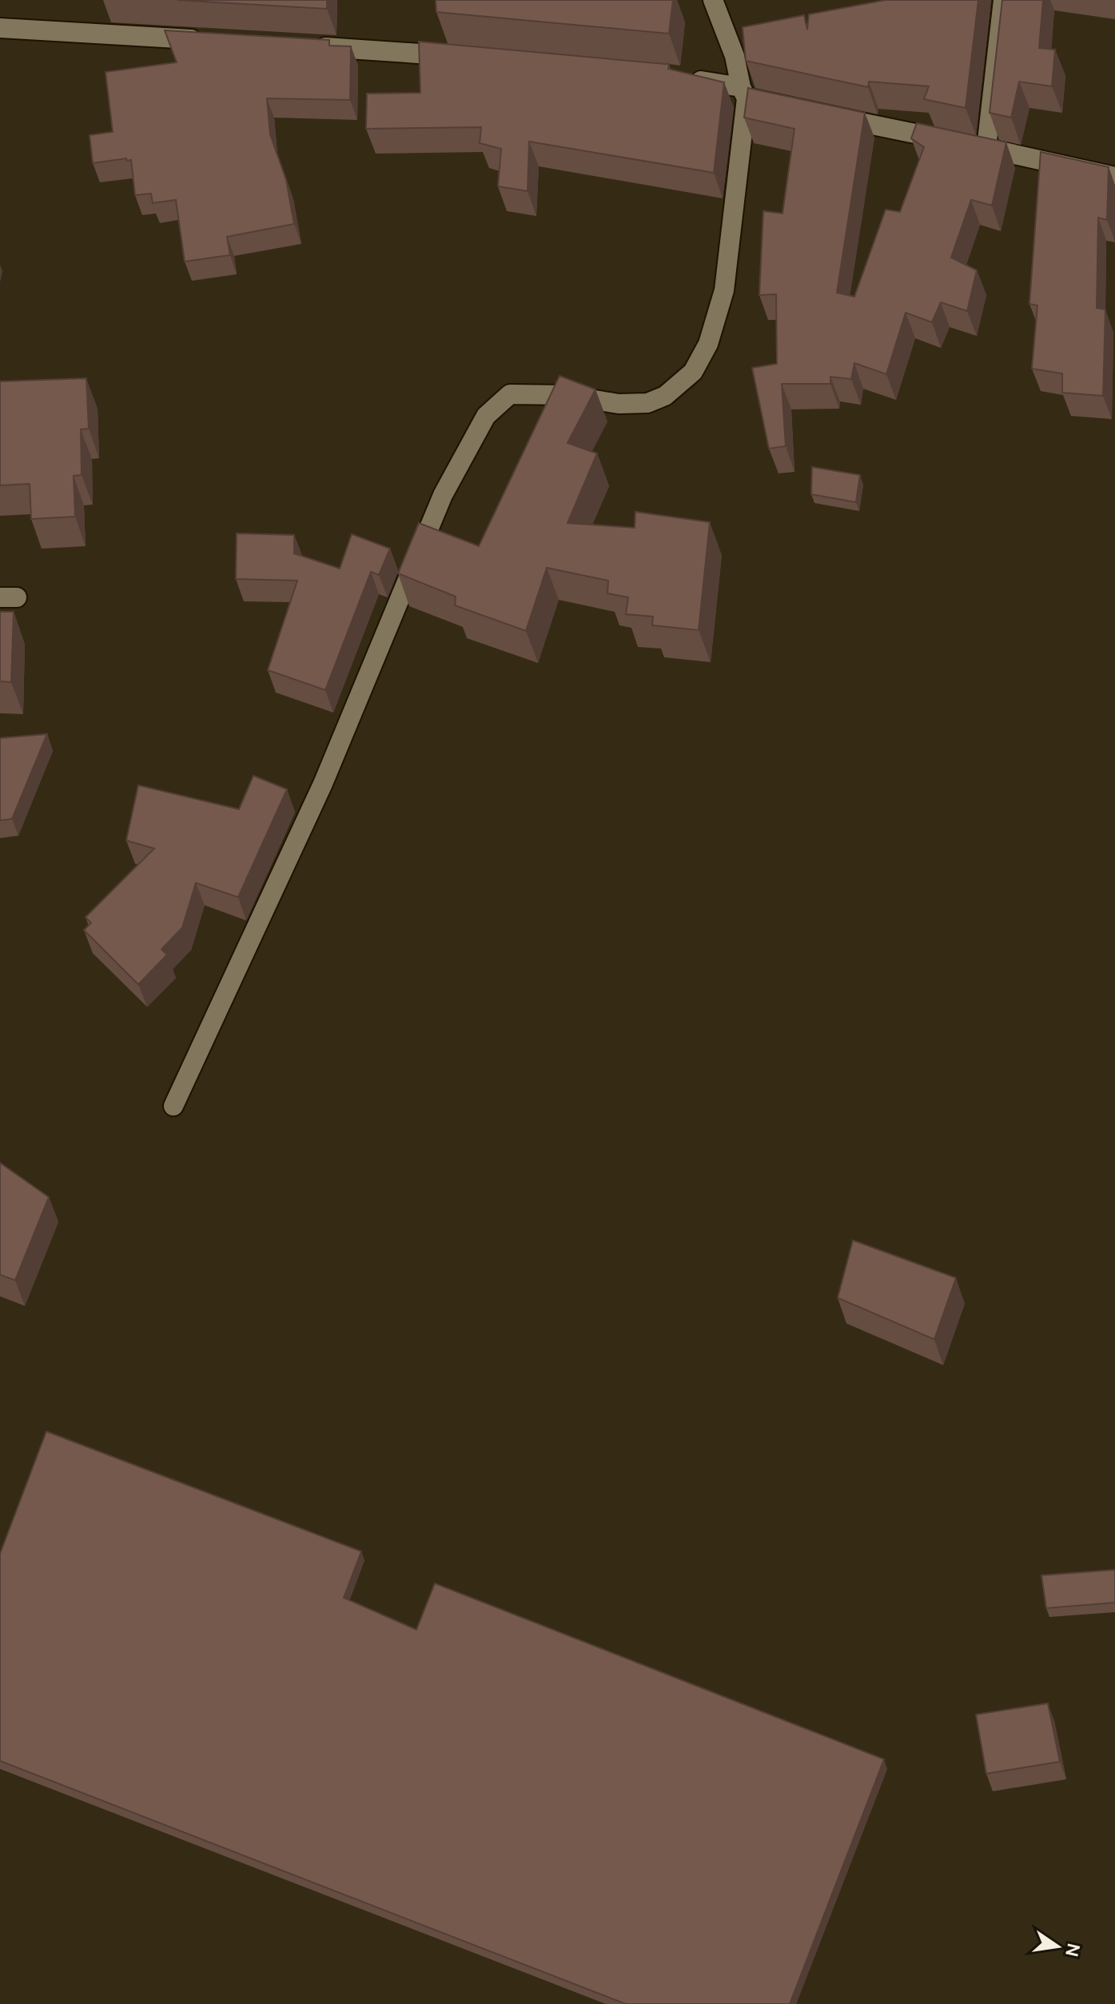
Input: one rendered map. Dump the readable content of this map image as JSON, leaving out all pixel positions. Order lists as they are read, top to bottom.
{
  "north": "right"
}
